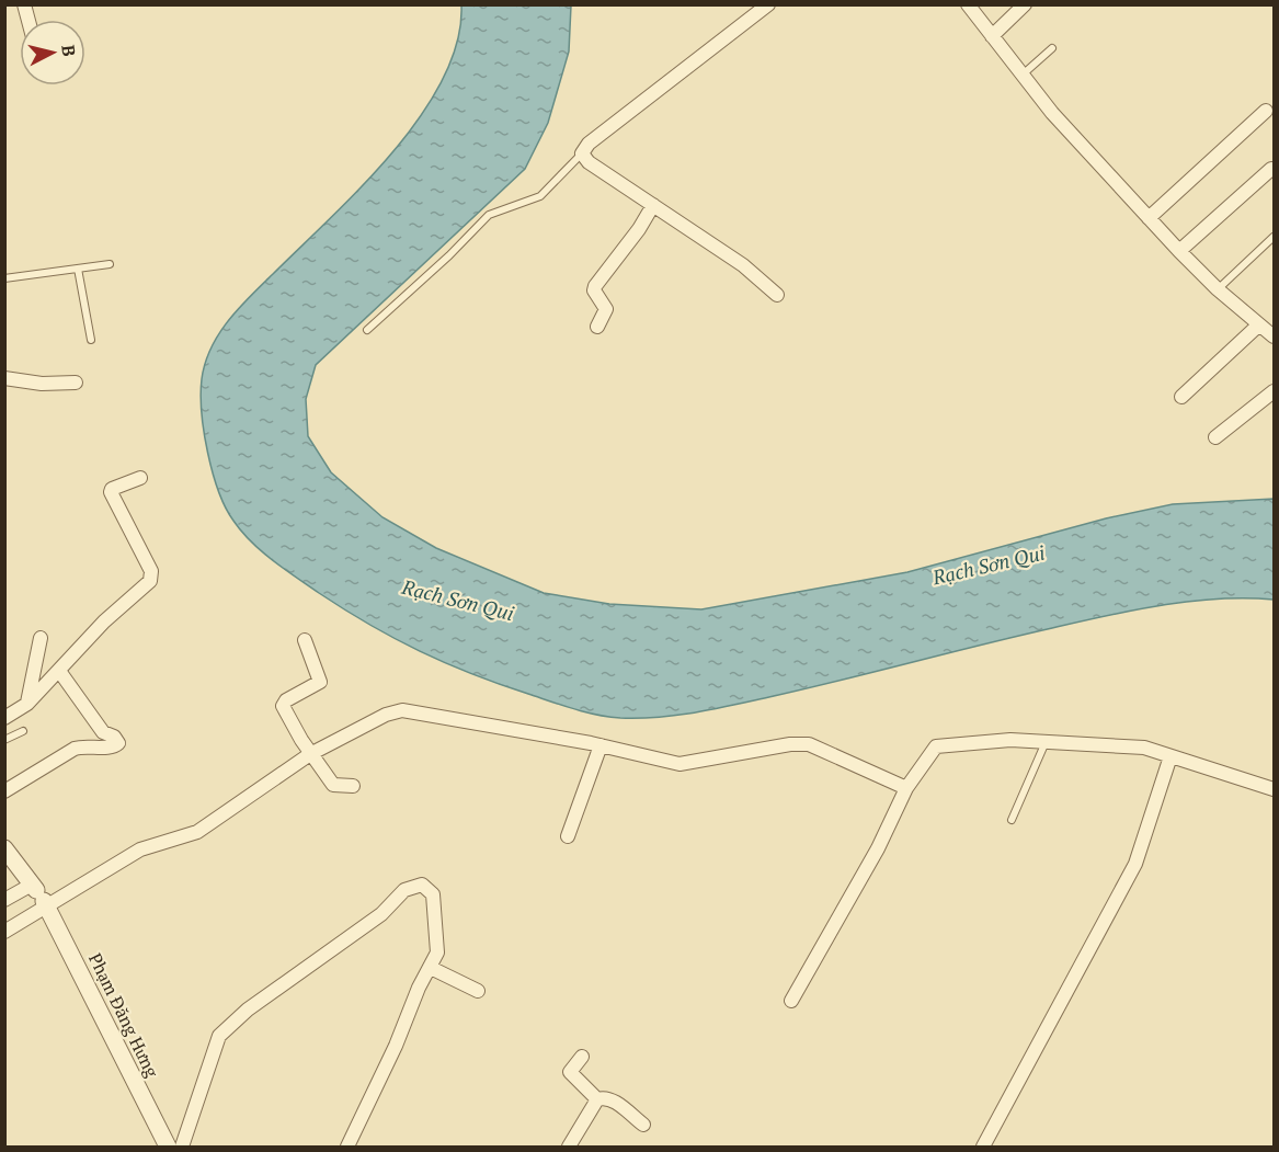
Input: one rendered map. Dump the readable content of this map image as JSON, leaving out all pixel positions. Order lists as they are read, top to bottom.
{
  "streets": {
    "street": ["Phạm Đăng Hưng"]
  },
  "water": ["Rạch Sơn Qui"],
  "north": "right"
}
